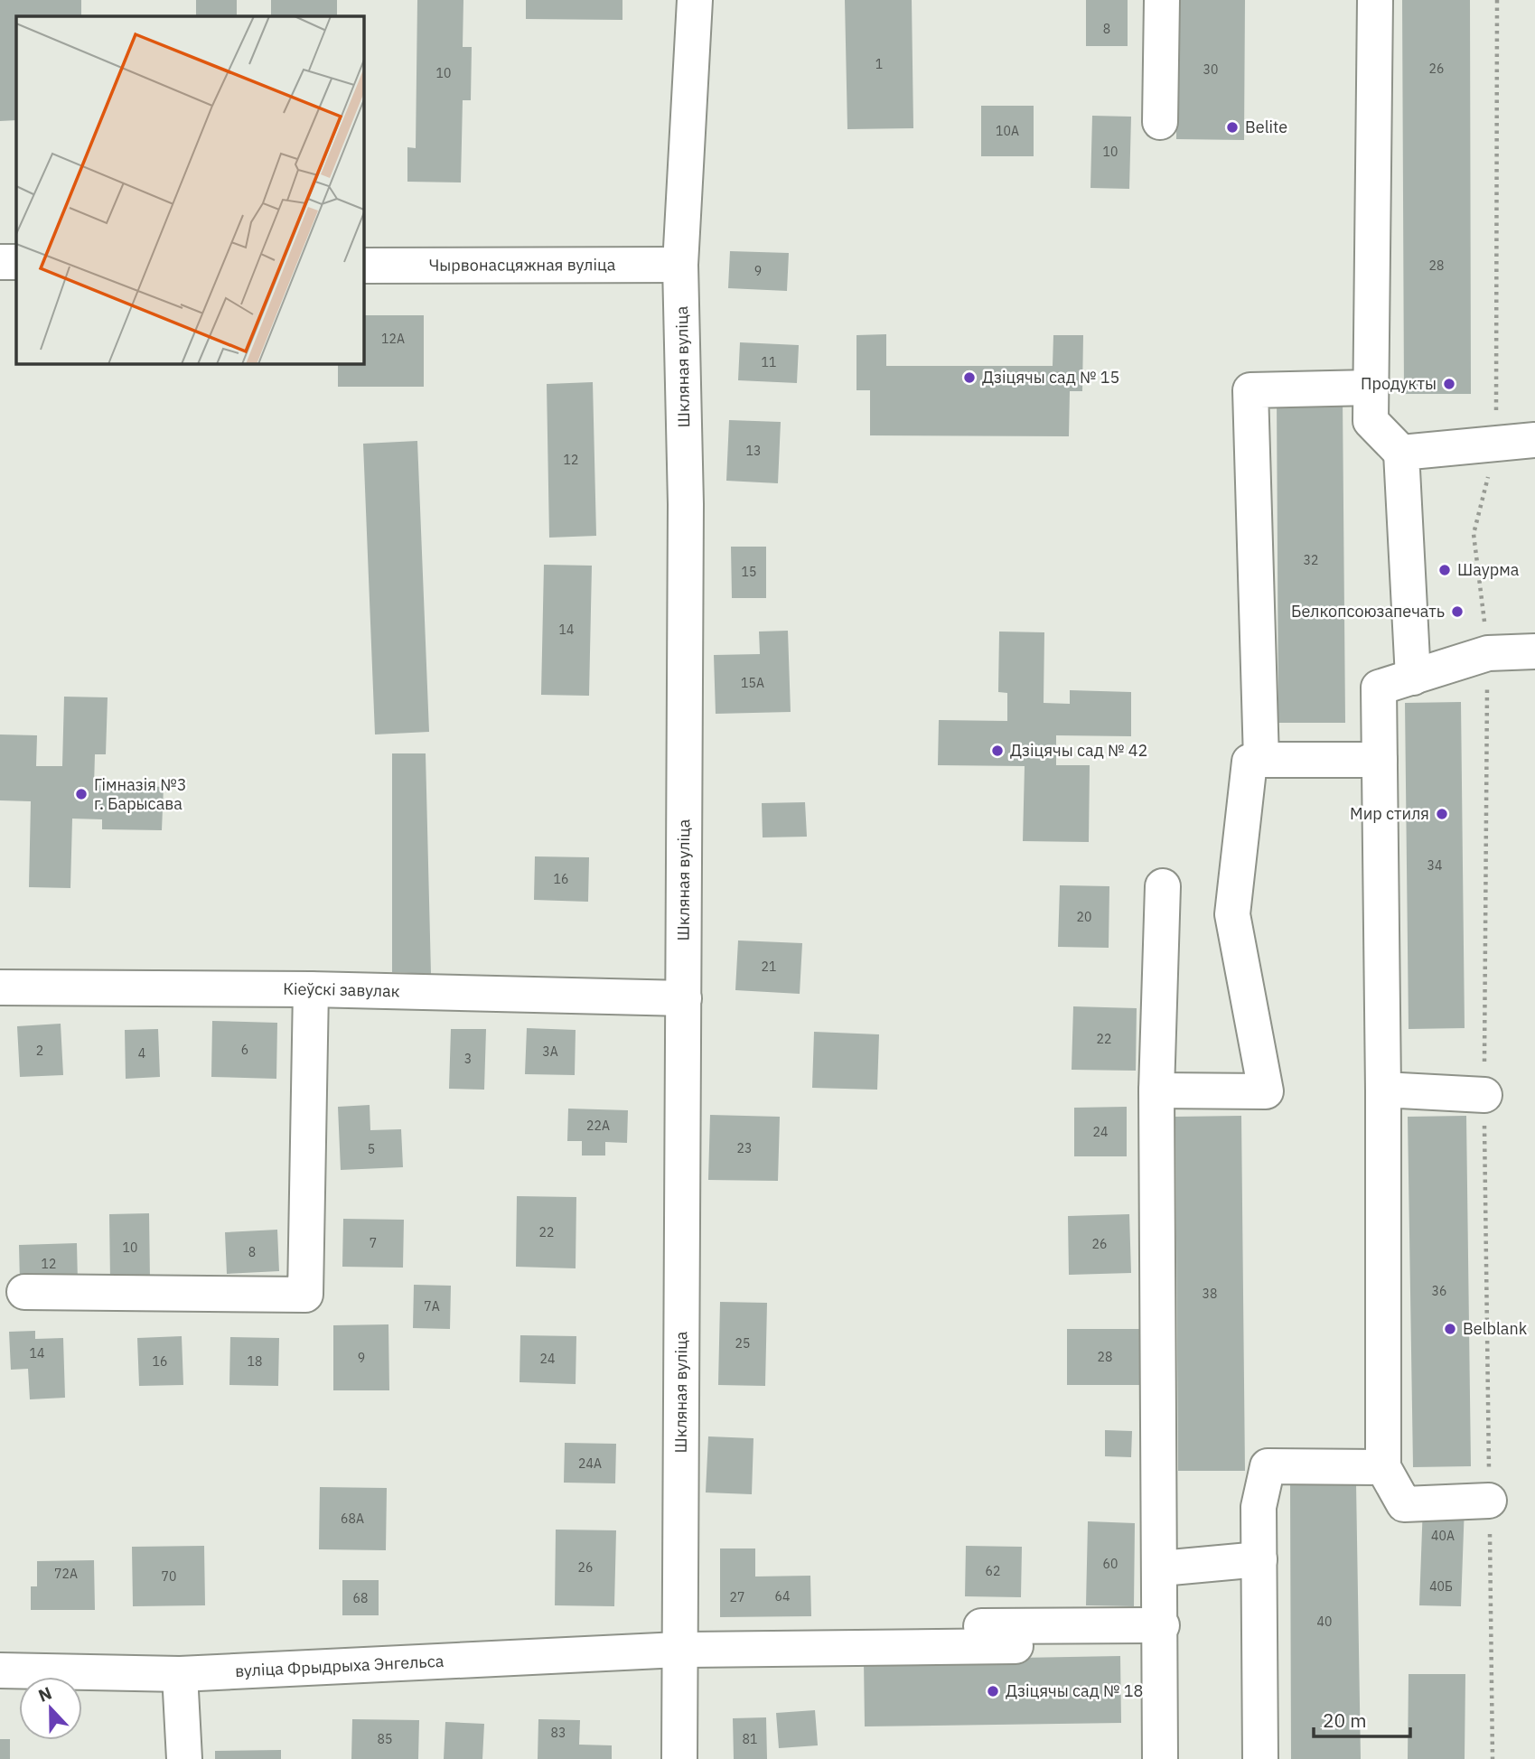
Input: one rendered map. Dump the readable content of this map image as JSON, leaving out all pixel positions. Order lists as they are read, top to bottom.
{
  "streets": {
    "street": [
      "Чырвонасцяжная вуліца",
      "Шкляная вуліца",
      "Кіеўскі завулак",
      "вуліца Фрыдрыха Энгельса"
    ]
  },
  "crossings": [
    ["Чырвонасцяжная вуліца", "Шкляная вуліца"],
    ["Шкляная вуліца", "Кіеўскі завулак"],
    ["Шкляная вуліца", "вуліца Фрыдрыха Энгельса"]
  ],
  "places": [
    "Belite",
    "Дзіцячы сад № 15",
    "Продукты",
    "Шаурма",
    "Белкопсоюзапечать",
    "Дзіцячы сад № 42",
    "Гімназія №3 г. Барысава",
    "Мир стиля",
    "Belblank",
    "Дзіцячы сад № 18"
  ],
  "house_numbers": [
    "8",
    "1",
    "26",
    "30",
    "10",
    "10А",
    "10",
    "28",
    "9",
    "12А",
    "11",
    "13",
    "12",
    "32",
    "15",
    "14",
    "15А",
    "34",
    "16",
    "20",
    "21",
    "22",
    "6",
    "2",
    "3А",
    "4",
    "3",
    "22А",
    "24",
    "23",
    "5",
    "22",
    "7",
    "26",
    "10",
    "8",
    "12",
    "36",
    "38",
    "7А",
    "25",
    "14",
    "28",
    "9",
    "24",
    "16",
    "18",
    "24А",
    "68А",
    "40А",
    "60",
    "26",
    "62",
    "72А",
    "70",
    "40Б",
    "64",
    "27",
    "68",
    "40",
    "83",
    "85",
    "81"
  ],
  "scale_bar": "20 m",
  "north": "top"
}
